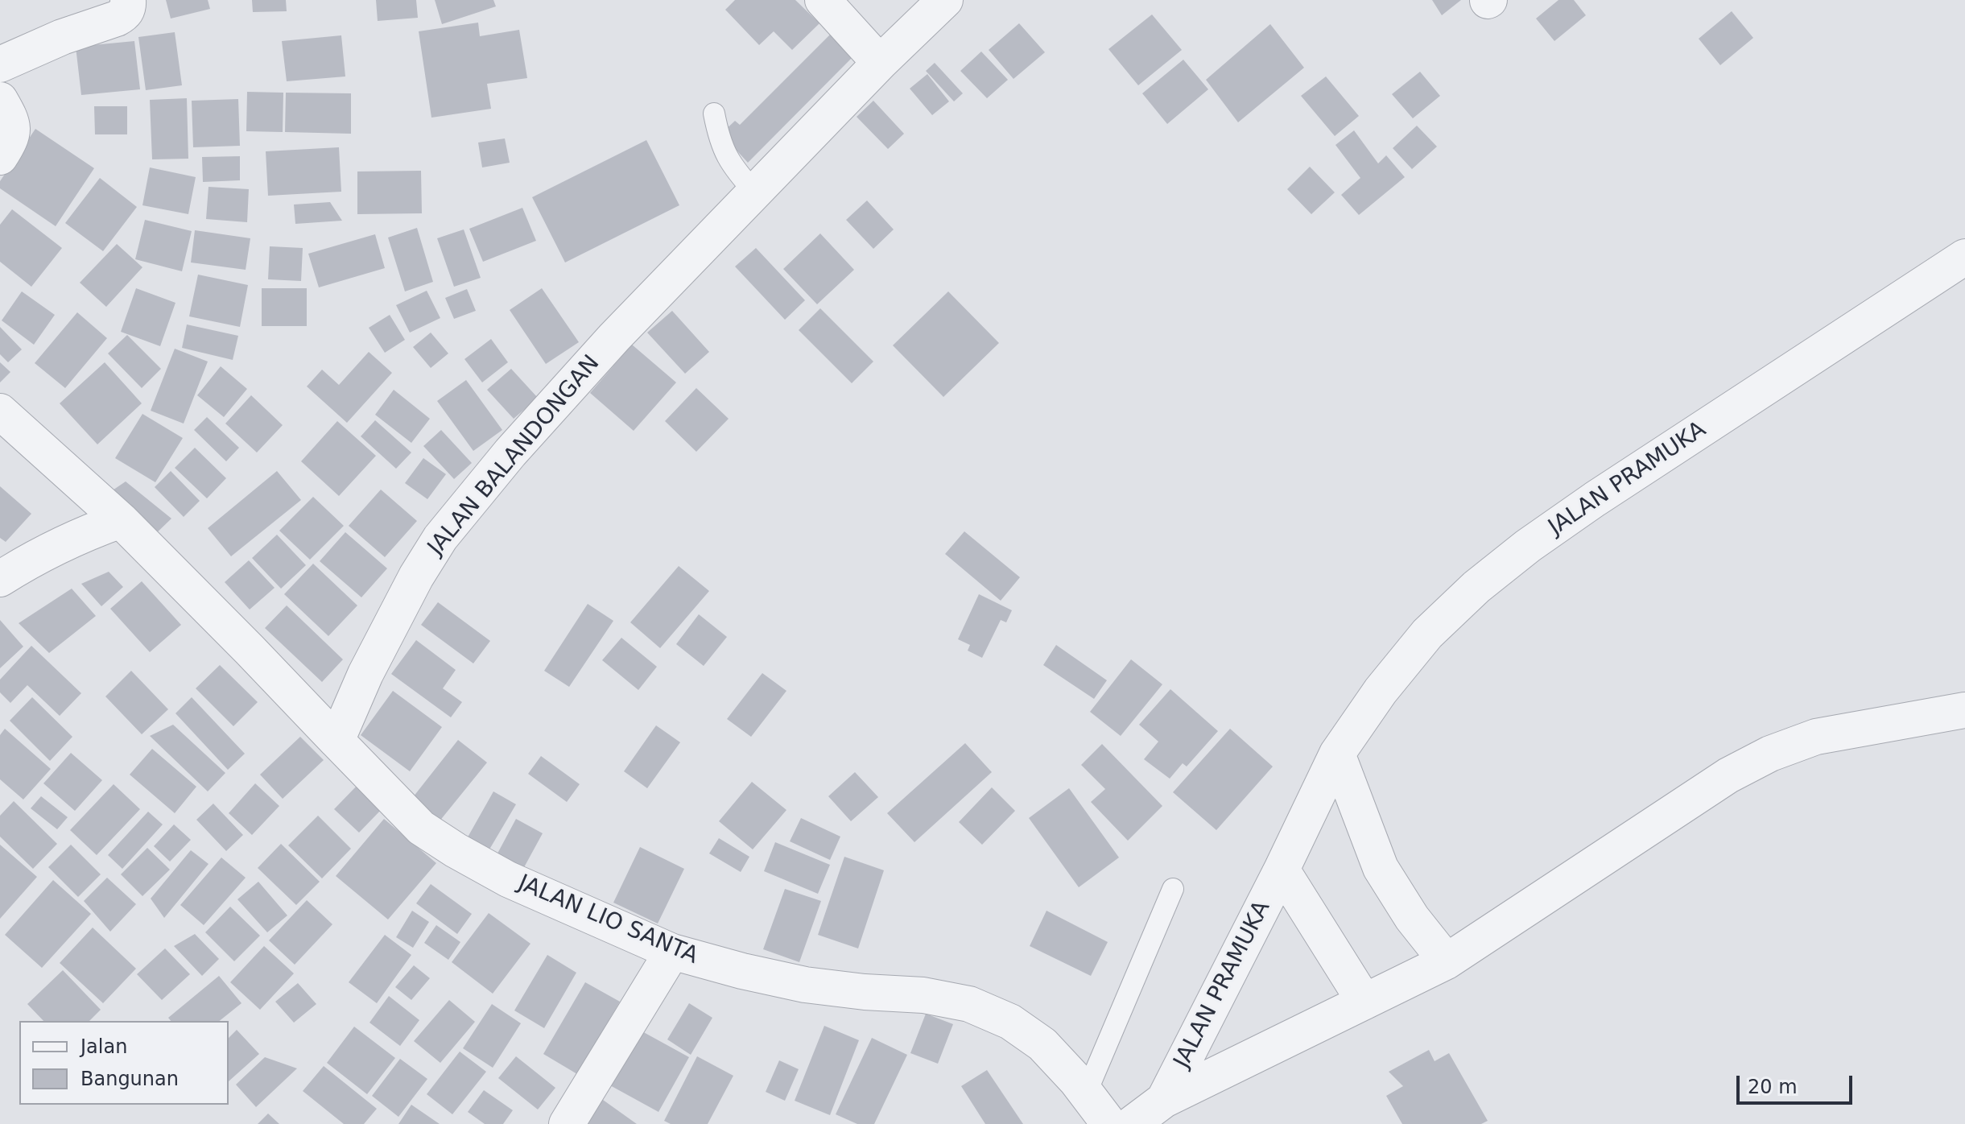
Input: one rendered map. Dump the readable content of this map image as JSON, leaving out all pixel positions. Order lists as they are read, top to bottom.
{
  "streets": {
    "street": ["JALAN BALANDONGAN", "JALAN PRAMUKA", "JALAN LIO SANTA"]
  },
  "crossings": [
    ["JALAN BALANDONGAN", "JALAN LIO SANTA"]
  ],
  "legend": ["Jalan", "Bangunan"],
  "scale_bar": "20 m"
}
